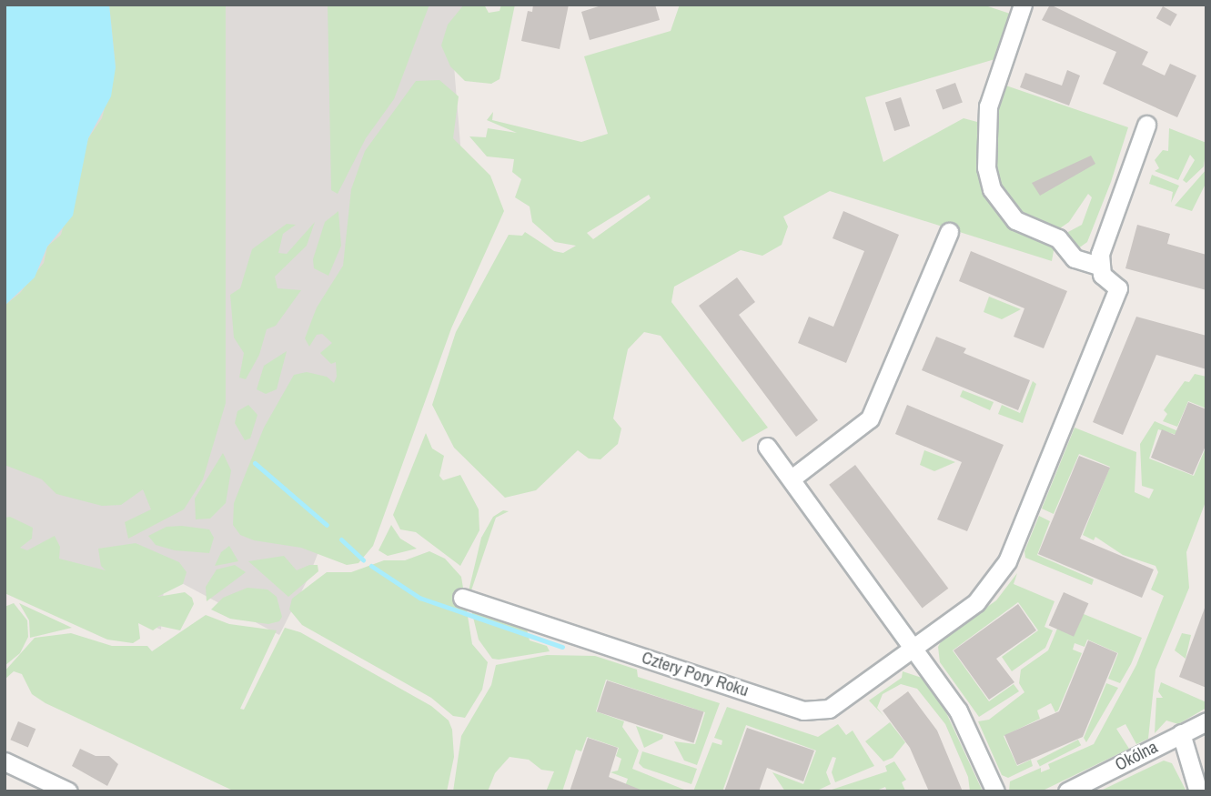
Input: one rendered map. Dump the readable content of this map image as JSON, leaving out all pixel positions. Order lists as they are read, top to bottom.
{
  "streets": {
    "street": ["Cztery Pory Roku", "Okólna"]
  }
}
